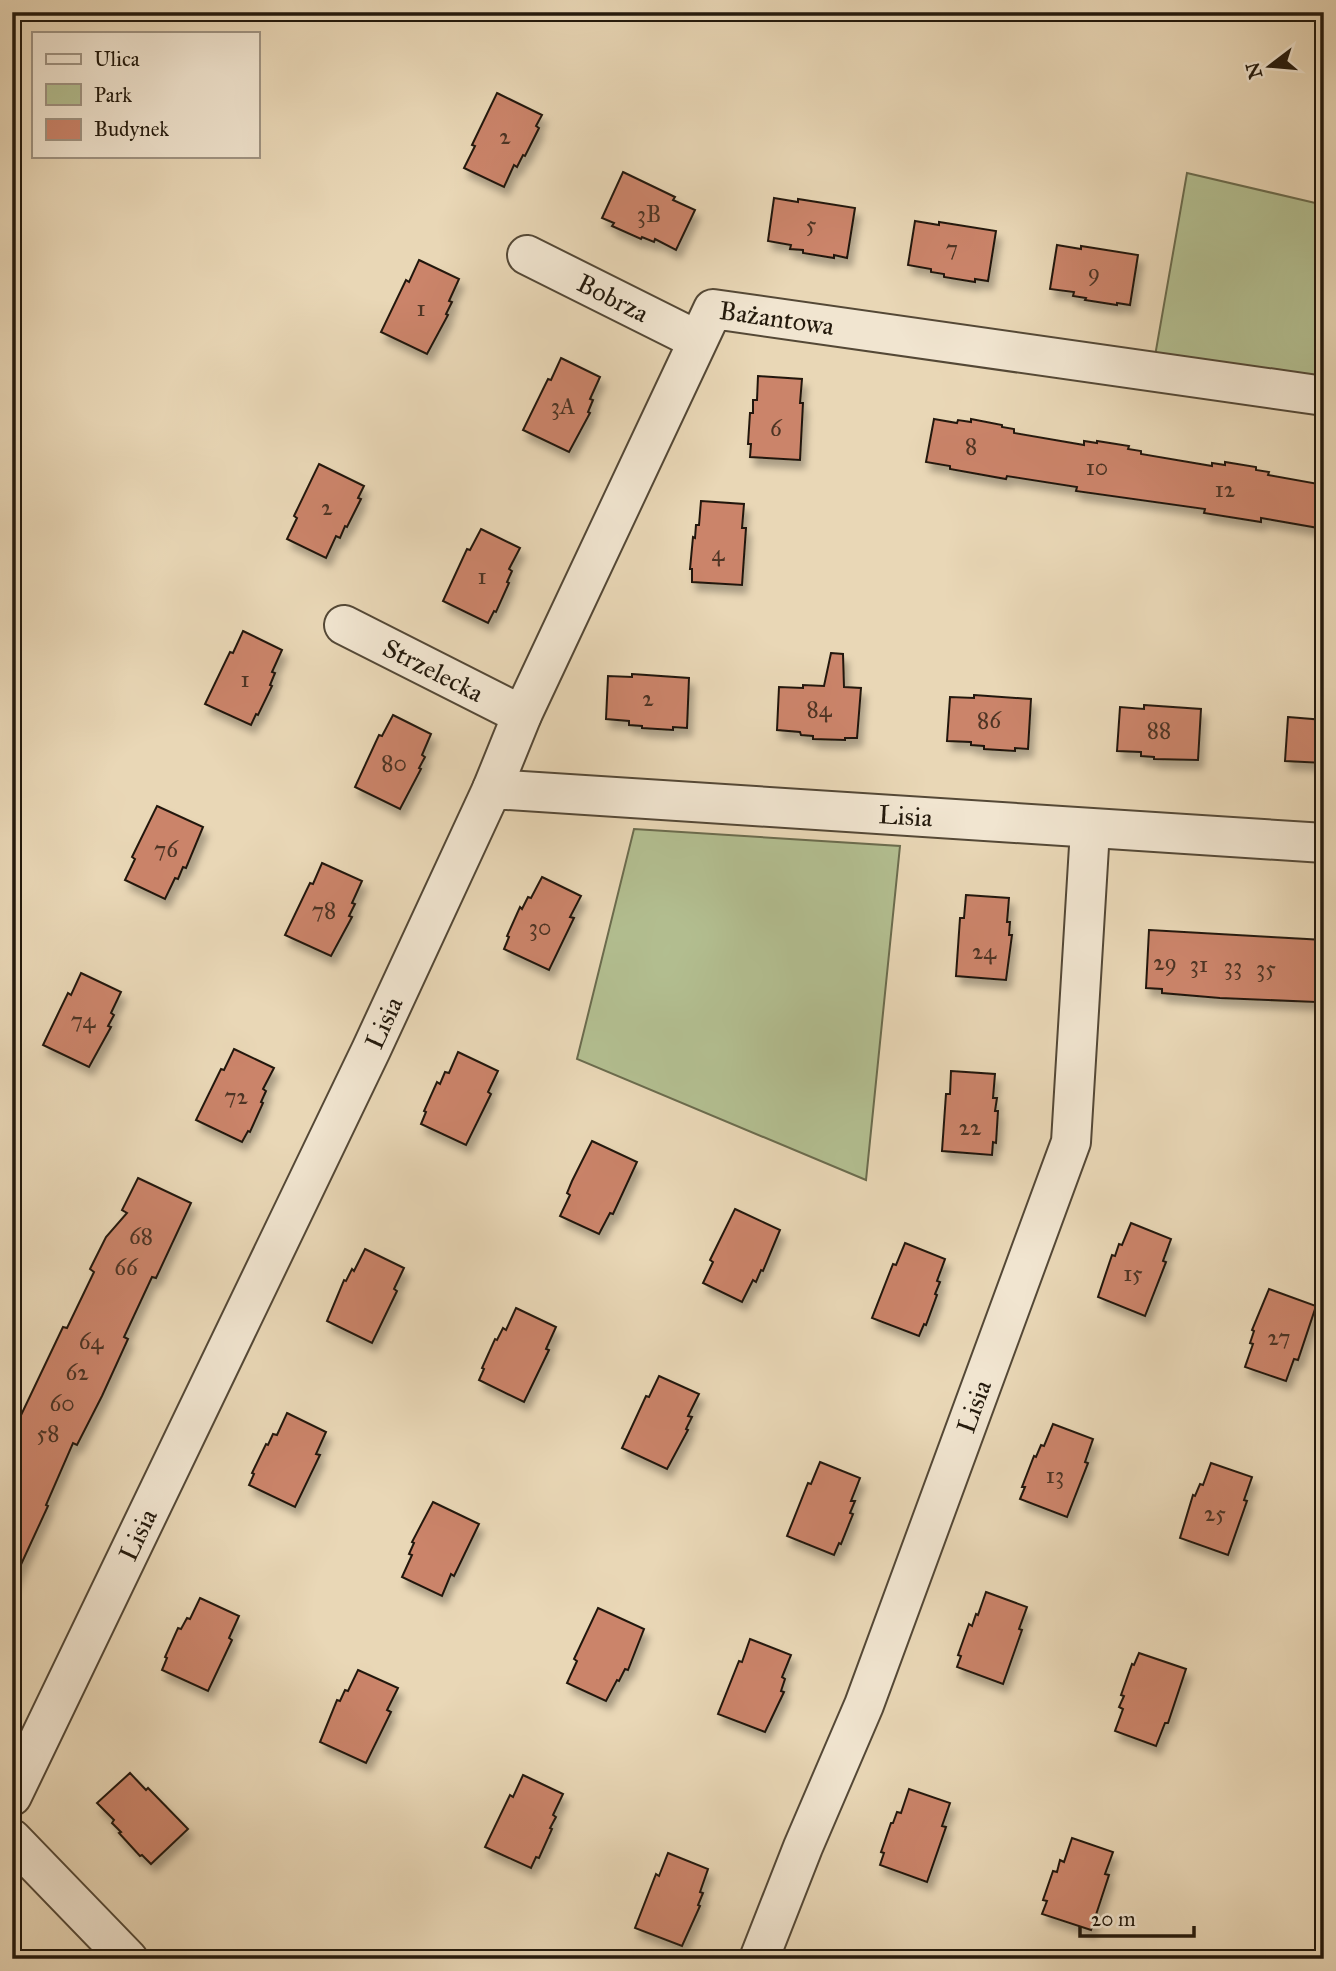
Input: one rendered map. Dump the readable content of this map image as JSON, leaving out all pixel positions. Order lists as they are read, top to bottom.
{
  "streets": {
    "street": [
      "Bobrza",
      "Bażantowa",
      "Strzelecka",
      "Lisia"
    ]
  },
  "crossings": [
    ["Bobrza", "Bażantowa"],
    ["Bażantowa", "Strzelecka"],
    ["Bażantowa", "Lisia"]
  ],
  "house_numbers": [
    "2",
    "3B",
    "5",
    "7",
    "9",
    "1",
    "3A",
    "6",
    "8",
    "10",
    "12",
    "2",
    "4",
    "1",
    "1",
    "2",
    "84",
    "86",
    "88",
    "80",
    "76",
    "78",
    "30",
    "24",
    "29",
    "31",
    "33",
    "35",
    "74",
    "72",
    "22",
    "68",
    "66",
    "15",
    "27",
    "64",
    "62",
    "60",
    "58",
    "13",
    "25"
  ],
  "legend": ["Ulica", "Park", "Budynek"],
  "scale_bar": "20 m",
  "north": "left"
}
